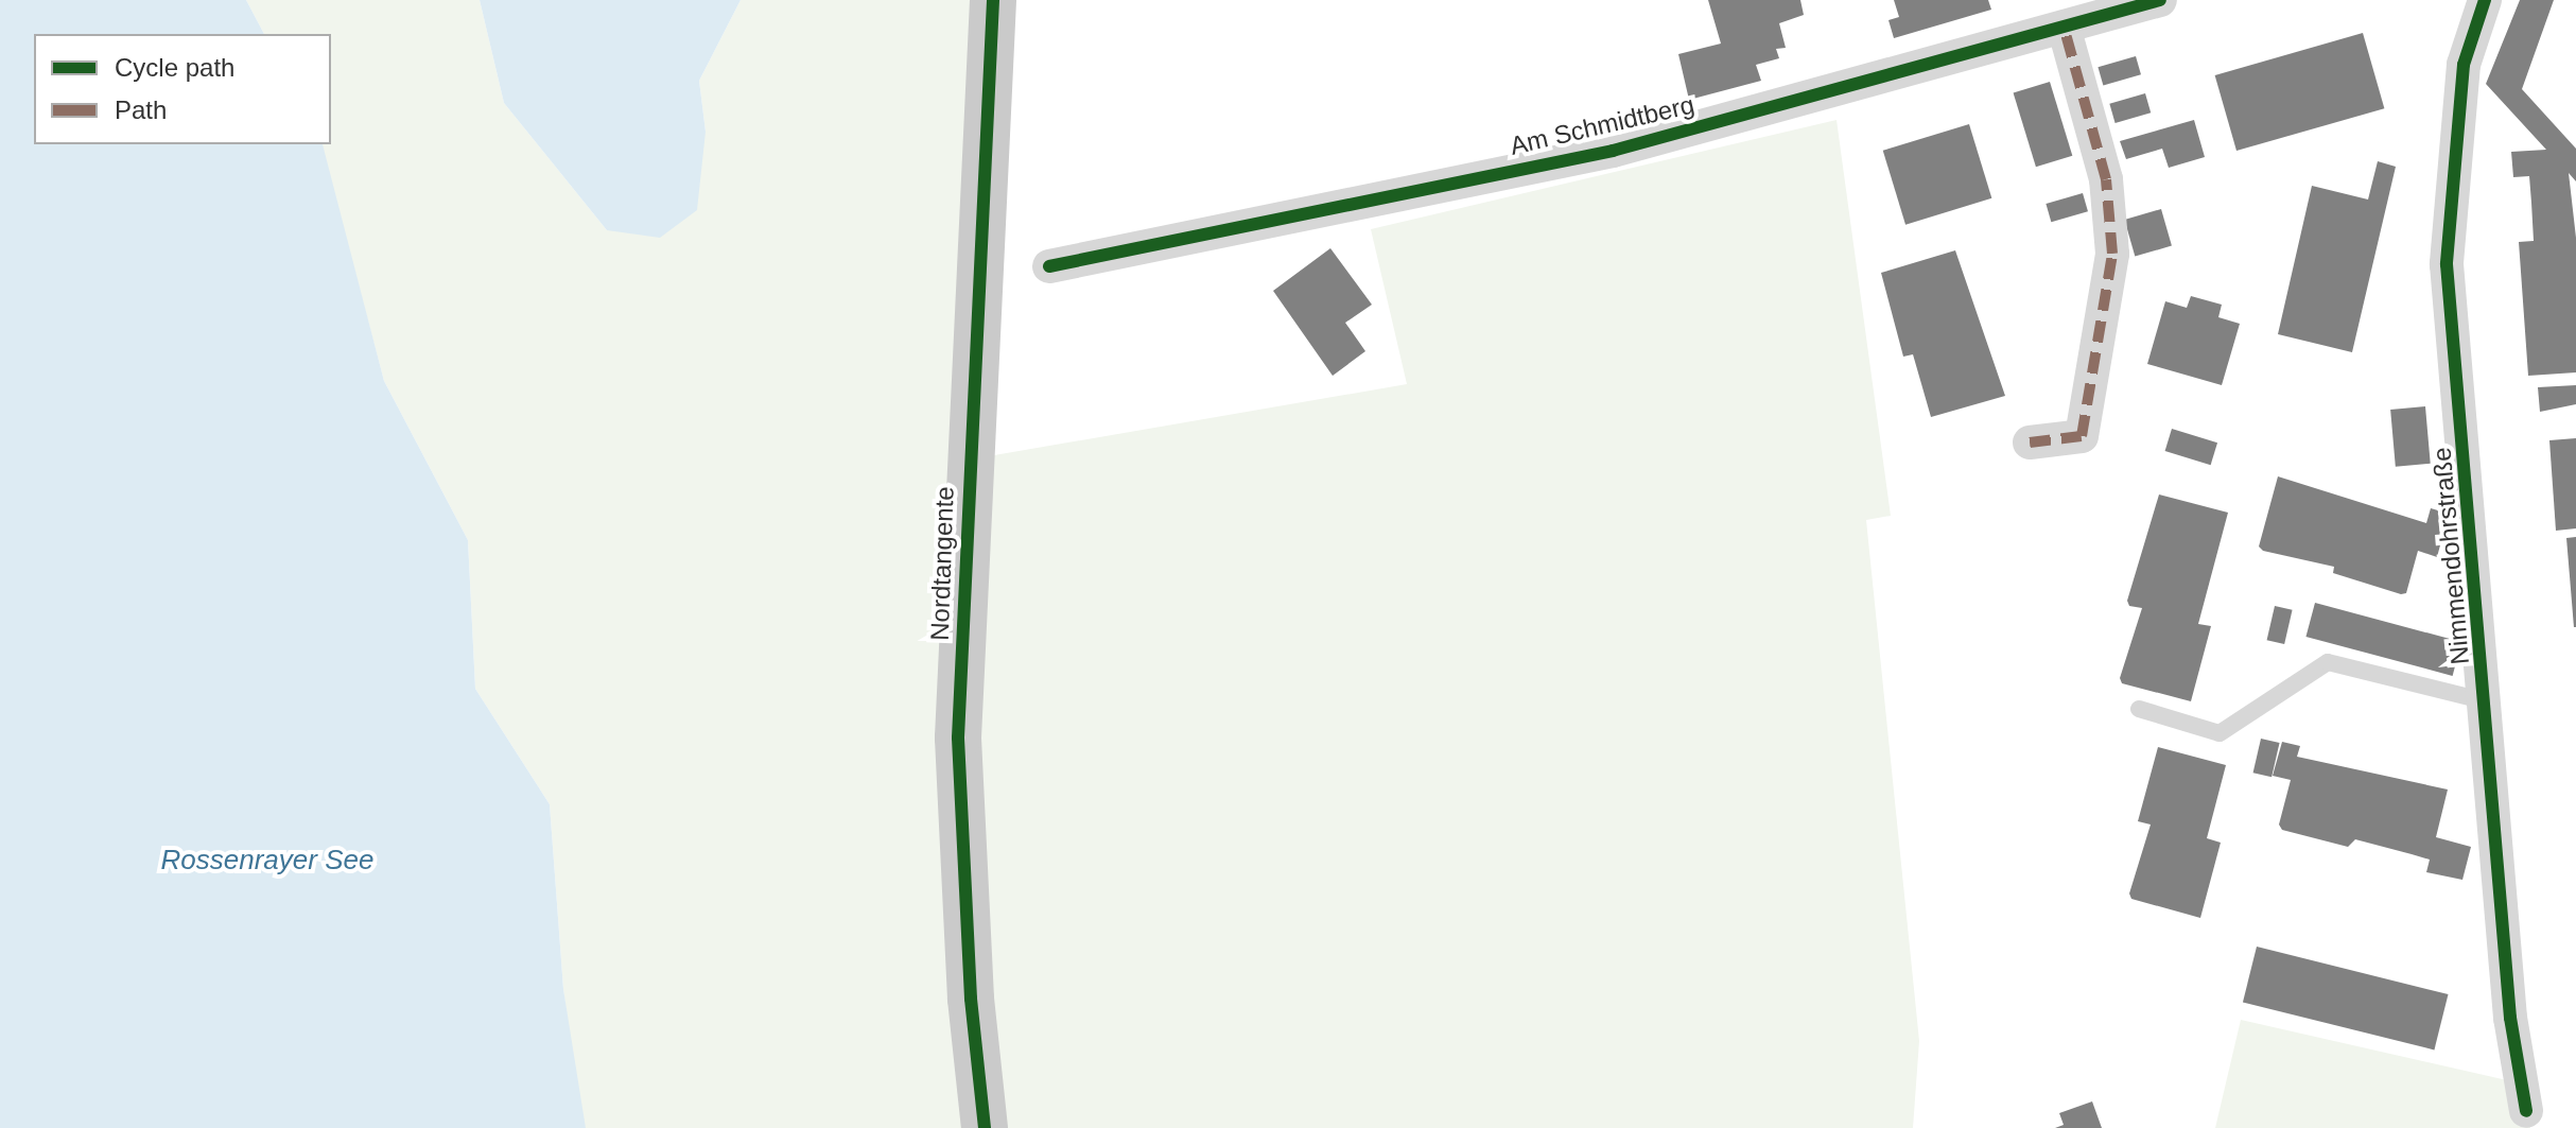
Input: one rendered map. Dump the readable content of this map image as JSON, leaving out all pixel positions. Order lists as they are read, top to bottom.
{
  "streets": {
    "main road": ["Nordtangente"],
    "street": ["Am Schmidtberg", "Nimmendohrstraße"]
  },
  "water": ["Rossenrayer See"],
  "legend": ["Cycle path", "Path"]
}
